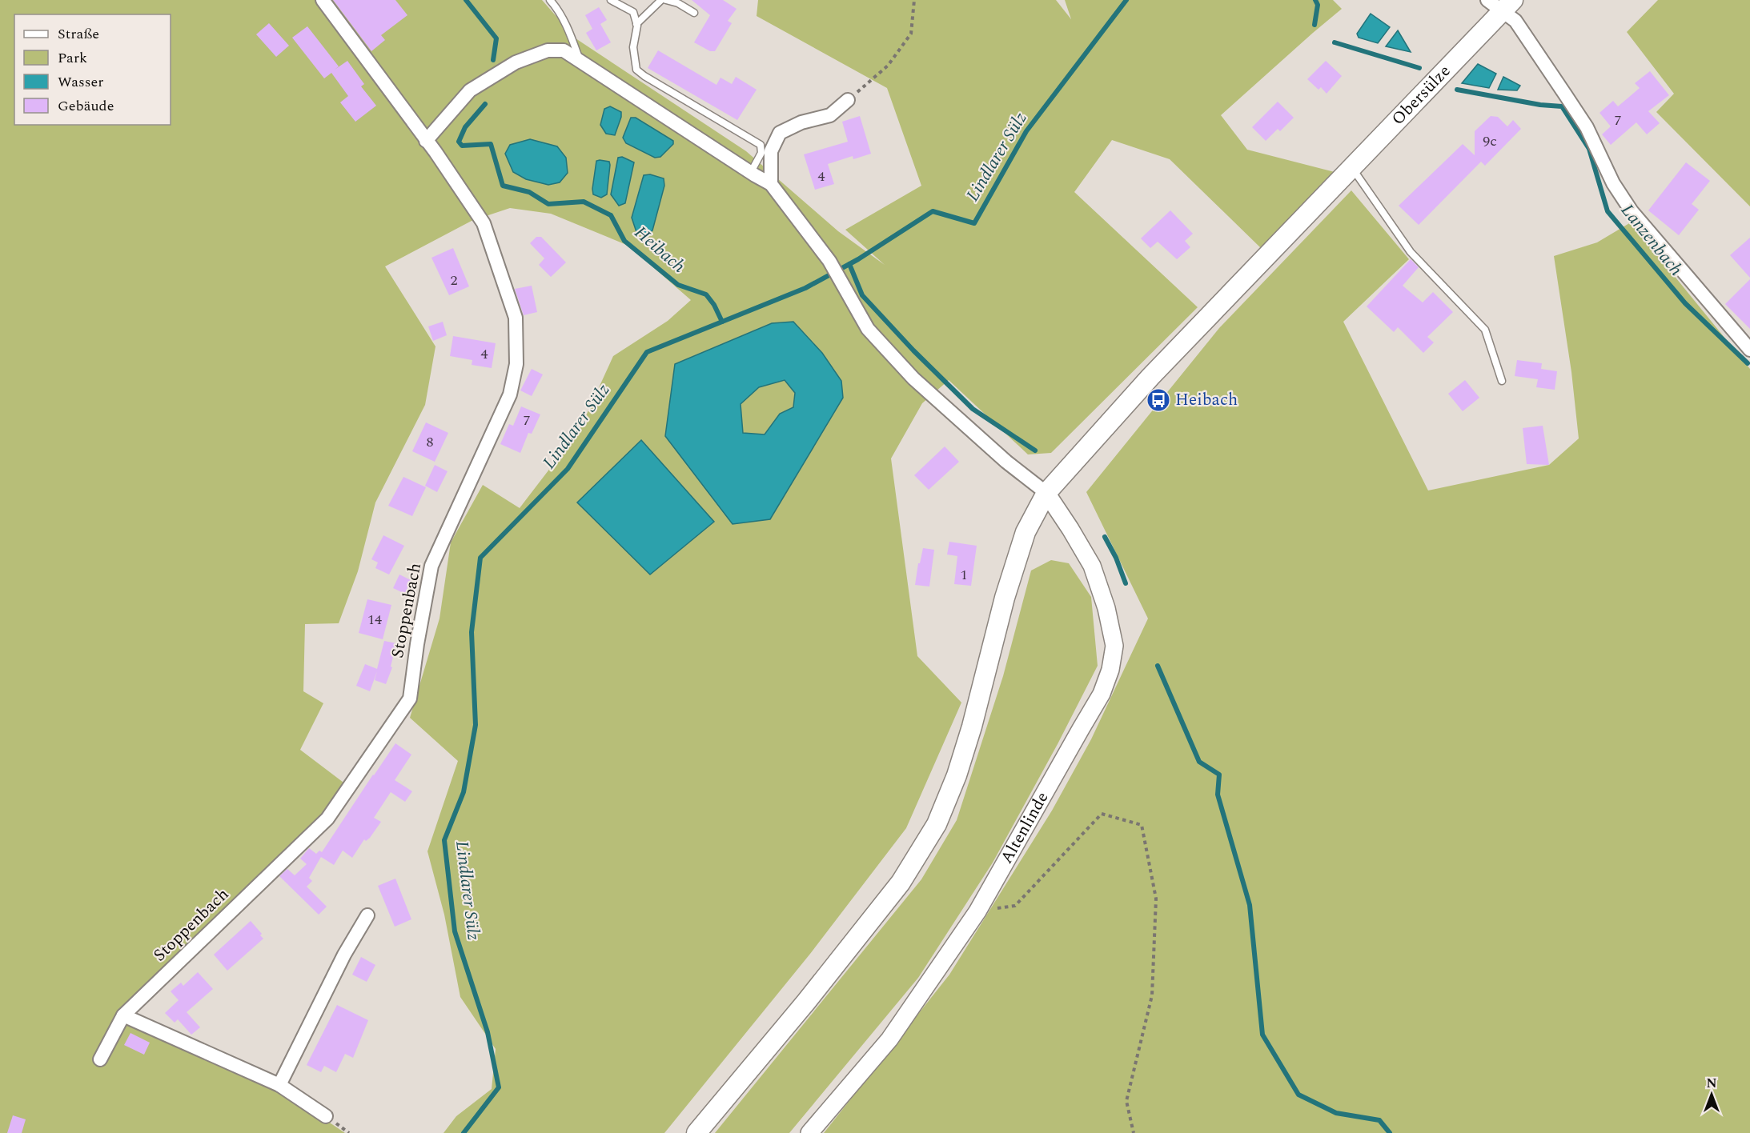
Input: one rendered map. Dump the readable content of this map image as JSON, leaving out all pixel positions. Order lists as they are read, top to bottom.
{
  "streets": {
    "main road": ["Obersülze"],
    "street": ["Stoppenbach", "Altenlinde"]
  },
  "crossings": [
    ["Obersülze", "Altenlinde"]
  ],
  "water": ["Lindlarer Sülz", "Lanzenbach", "Heibach"],
  "places": {
    "bus stop": ["Heibach"]
  },
  "house_numbers": [
    "7",
    "9c",
    "4",
    "2",
    "4",
    "7",
    "8",
    "1",
    "14"
  ],
  "legend": [
    "Straße",
    "Park",
    "Wasser",
    "Gebäude"
  ],
  "north": "top"
}
